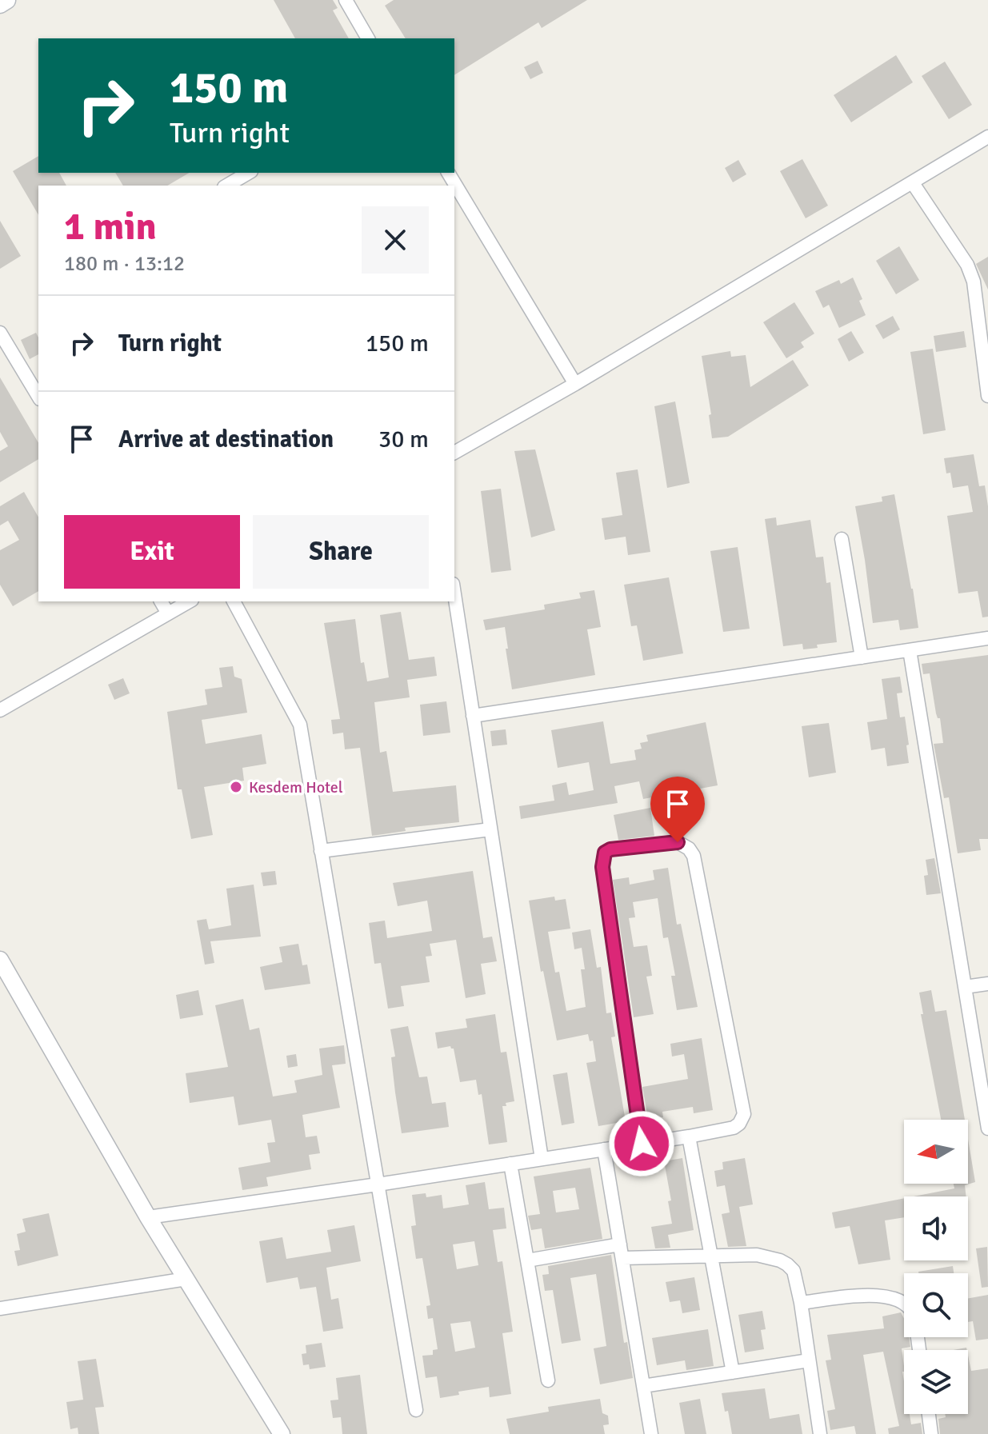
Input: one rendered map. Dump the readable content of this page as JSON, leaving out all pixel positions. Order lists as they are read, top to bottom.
{
  "places": ["Kesdem Hotel"],
  "north": "left",
  "page": {
    "turn": ["150 m", "Turn right"],
    "heading": ["1 min", "180 m · 13:12"],
    "list": [
      {
        "name": "Turn right",
        "value": "150 m"
      },
      {
        "name": "Arrive at destination",
        "value": "30 m"
      }
    ],
    "buttons": ["Exit", "Share"]
  }
}
